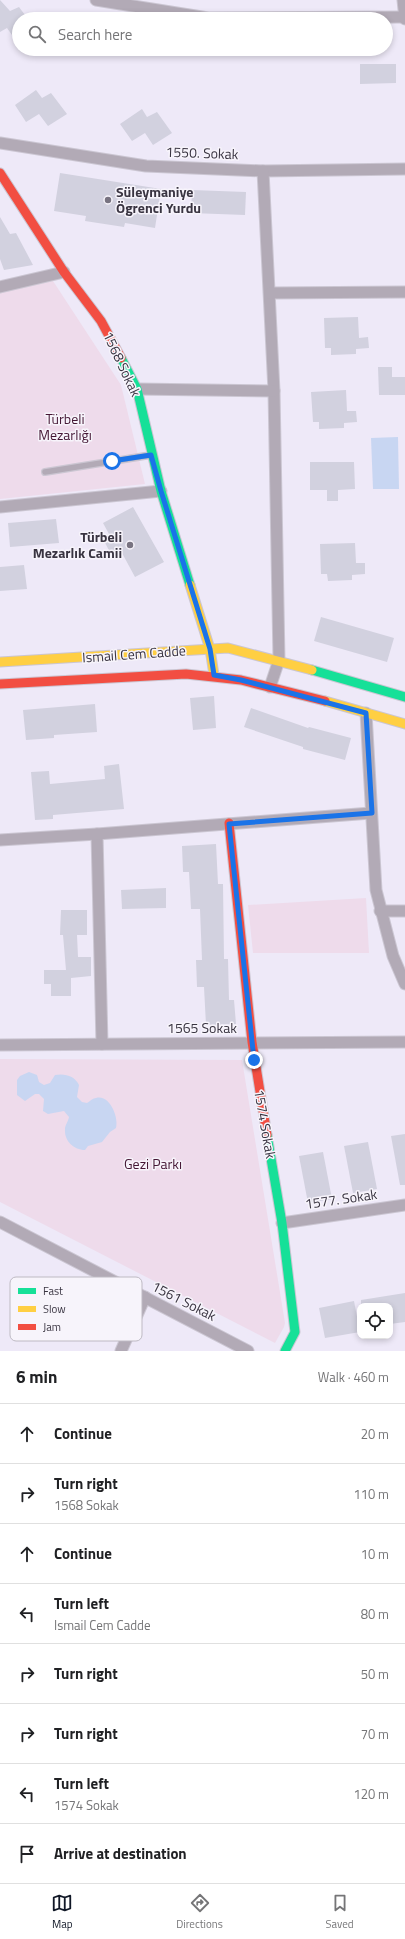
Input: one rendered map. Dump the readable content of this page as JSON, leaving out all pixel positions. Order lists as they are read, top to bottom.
{
  "streets": {
    "street": [
      "1550. Sokak",
      "1568 Sokak",
      "Ismail Cem Cadde",
      "1565 Sokak",
      "1574 Sokak",
      "1577. Sokak",
      "1561 Sokak"
    ]
  },
  "crossings": [
    ["1568 Sokak", "Ismail Cem Cadde"],
    ["1565 Sokak", "1574 Sokak"],
    ["1574 Sokak", "1577. Sokak"]
  ],
  "parks": ["Türbeli Mezarlığı", "Gezi Parkı"],
  "places": ["Süleymaniye Ögrenci Yurdu", "Türbeli Mezarlık Camii"],
  "legend": ["Fast", "Slow", "Jam"],
  "page": {
    "search": "Search here",
    "heading": ["6 min", "Walk · 460 m"],
    "list": [
      ["Continue", "20 m"],
      ["Turn right", "1568 Sokak", "110 m"],
      ["Continue", "10 m"],
      ["Turn left", "Ismail Cem Cadde", "80 m"],
      ["Turn right", "50 m"],
      ["Turn right", "70 m"],
      ["Turn left", "1574 Sokak", "120 m"],
      "Arrive at destination"
    ],
    "nav": ["Map", "Directions", "Saved"]
  }
}
